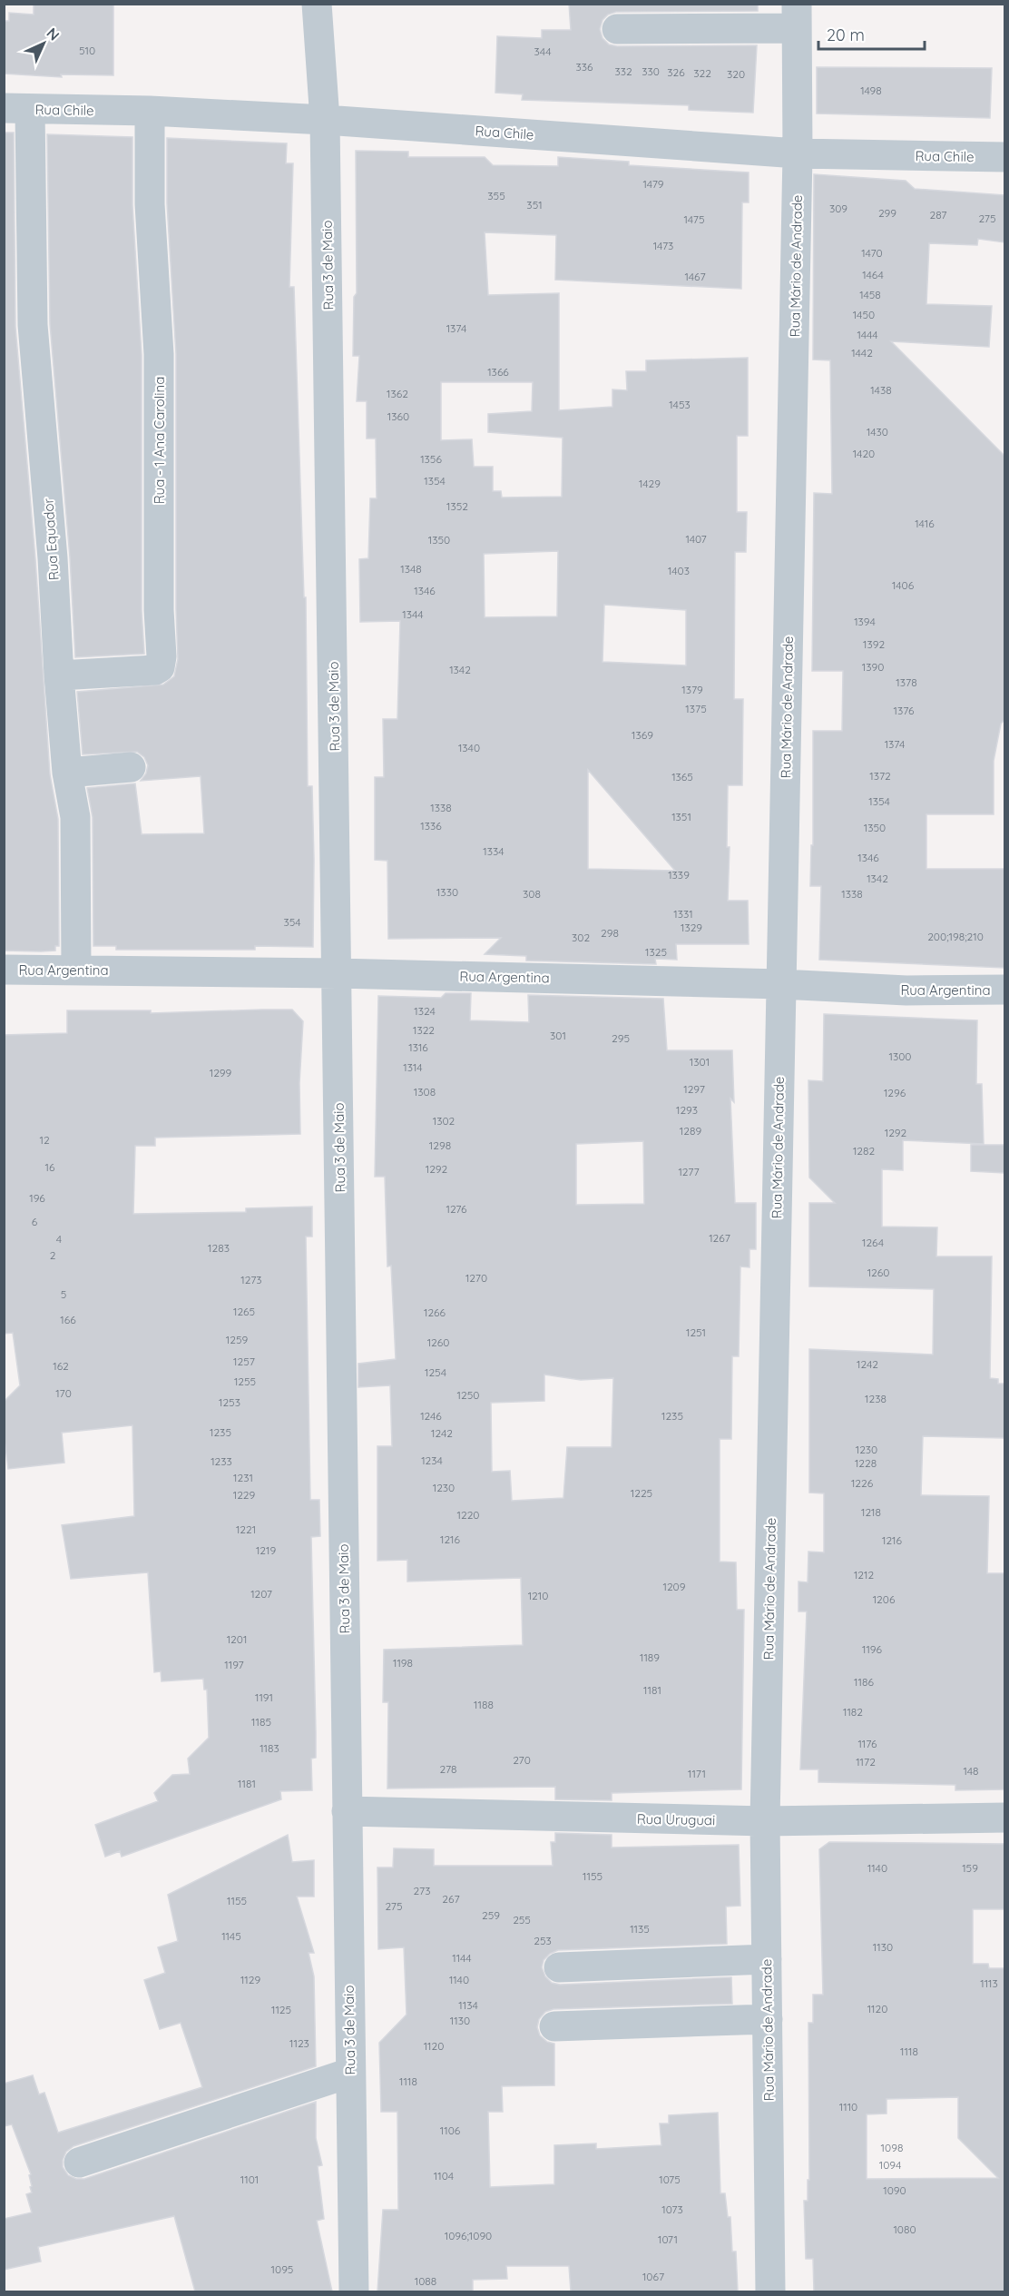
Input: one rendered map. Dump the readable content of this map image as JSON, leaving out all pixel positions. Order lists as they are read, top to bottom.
{
  "streets": {
    "street": [
      "Rua Chile",
      "Rua 3 de Maio",
      "Rua Mário de Andrade",
      "Rua - 1 Ana Carolina",
      "Rua Equador",
      "Rua Argentina",
      "Rua Uruguai"
    ]
  },
  "crossings": [
    ["Rua Chile", "Rua 3 de Maio"],
    ["Rua Chile", "Rua Mário de Andrade"],
    ["Rua Chile", "Rua - 1 Ana Carolina"],
    ["Rua Chile", "Rua Equador"],
    ["Rua 3 de Maio", "Rua Argentina"],
    ["Rua 3 de Maio", "Rua Uruguai"],
    ["Rua Mário de Andrade", "Rua Argentina"],
    ["Rua Mário de Andrade", "Rua Uruguai"],
    ["Rua - 1 Ana Carolina", "Rua Equador"],
    ["Rua Equador", "Rua Argentina"]
  ],
  "house_numbers": [
    "510",
    "344",
    "336",
    "332",
    "330",
    "326",
    "322",
    "320",
    "1498",
    "1479",
    "355",
    "351",
    "309",
    "299",
    "287",
    "275",
    "1475",
    "1473",
    "1470",
    "1464",
    "1467",
    "1458",
    "1450",
    "1374",
    "1444",
    "1442",
    "1366",
    "1438",
    "1362",
    "1453",
    "1360",
    "1430",
    "1420",
    "1356",
    "1354",
    "1429",
    "1352",
    "1416",
    "1407",
    "1350",
    "1348",
    "1403",
    "1406",
    "1346",
    "1344",
    "1394",
    "1392",
    "1390",
    "1342",
    "1378",
    "1379",
    "1375",
    "1376",
    "1369",
    "1374",
    "1340",
    "1372",
    "1365",
    "1354",
    "1338",
    "1351",
    "1336",
    "1350",
    "1334",
    "1346",
    "1339",
    "1342",
    "1330",
    "308",
    "1338",
    "1331",
    "354",
    "1329",
    "298",
    "200;198;210",
    "302",
    "1325",
    "1324",
    "1322",
    "301",
    "295",
    "1316",
    "1300",
    "1301",
    "1314",
    "1299",
    "1297",
    "1308",
    "1296",
    "1293",
    "1302",
    "1289",
    "1292",
    "12",
    "1298",
    "1282",
    "16",
    "1292",
    "1277",
    "196",
    "1276",
    "6",
    "1267",
    "4",
    "1264",
    "1283",
    "2",
    "1260",
    "1270",
    "1273",
    "5",
    "1265",
    "1266",
    "166",
    "1251",
    "1259",
    "1260",
    "1257",
    "1242",
    "162",
    "1254",
    "1255",
    "170",
    "1250",
    "1238",
    "1253",
    "1246",
    "1235",
    "1235",
    "1242",
    "1230",
    "1234",
    "1233",
    "1228",
    "1231",
    "1226",
    "1230",
    "1225",
    "1229",
    "1218",
    "1220",
    "1221",
    "1216",
    "1216",
    "1219",
    "1212",
    "1209",
    "1207",
    "1210",
    "1206",
    "1201",
    "1196",
    "1189",
    "1198",
    "1197",
    "1186",
    "1181",
    "1191",
    "1188",
    "1182",
    "1185",
    "1176",
    "1183",
    "270",
    "1172",
    "278",
    "148",
    "1171",
    "1181",
    "1140",
    "159",
    "1155",
    "273",
    "267",
    "1155",
    "275",
    "259",
    "255",
    "1135",
    "1145",
    "253",
    "1130",
    "1144",
    "1129",
    "1140",
    "1113",
    "1134",
    "1120",
    "1125",
    "1130",
    "1123",
    "1120",
    "1118",
    "1118",
    "1110",
    "1106",
    "1098",
    "1094",
    "1104",
    "1101",
    "1075",
    "1090",
    "1073",
    "1080",
    "1096;1090",
    "1071",
    "1095",
    "1067",
    "1088"
  ],
  "scale_bar": "20 m",
  "north": "top right"
}
